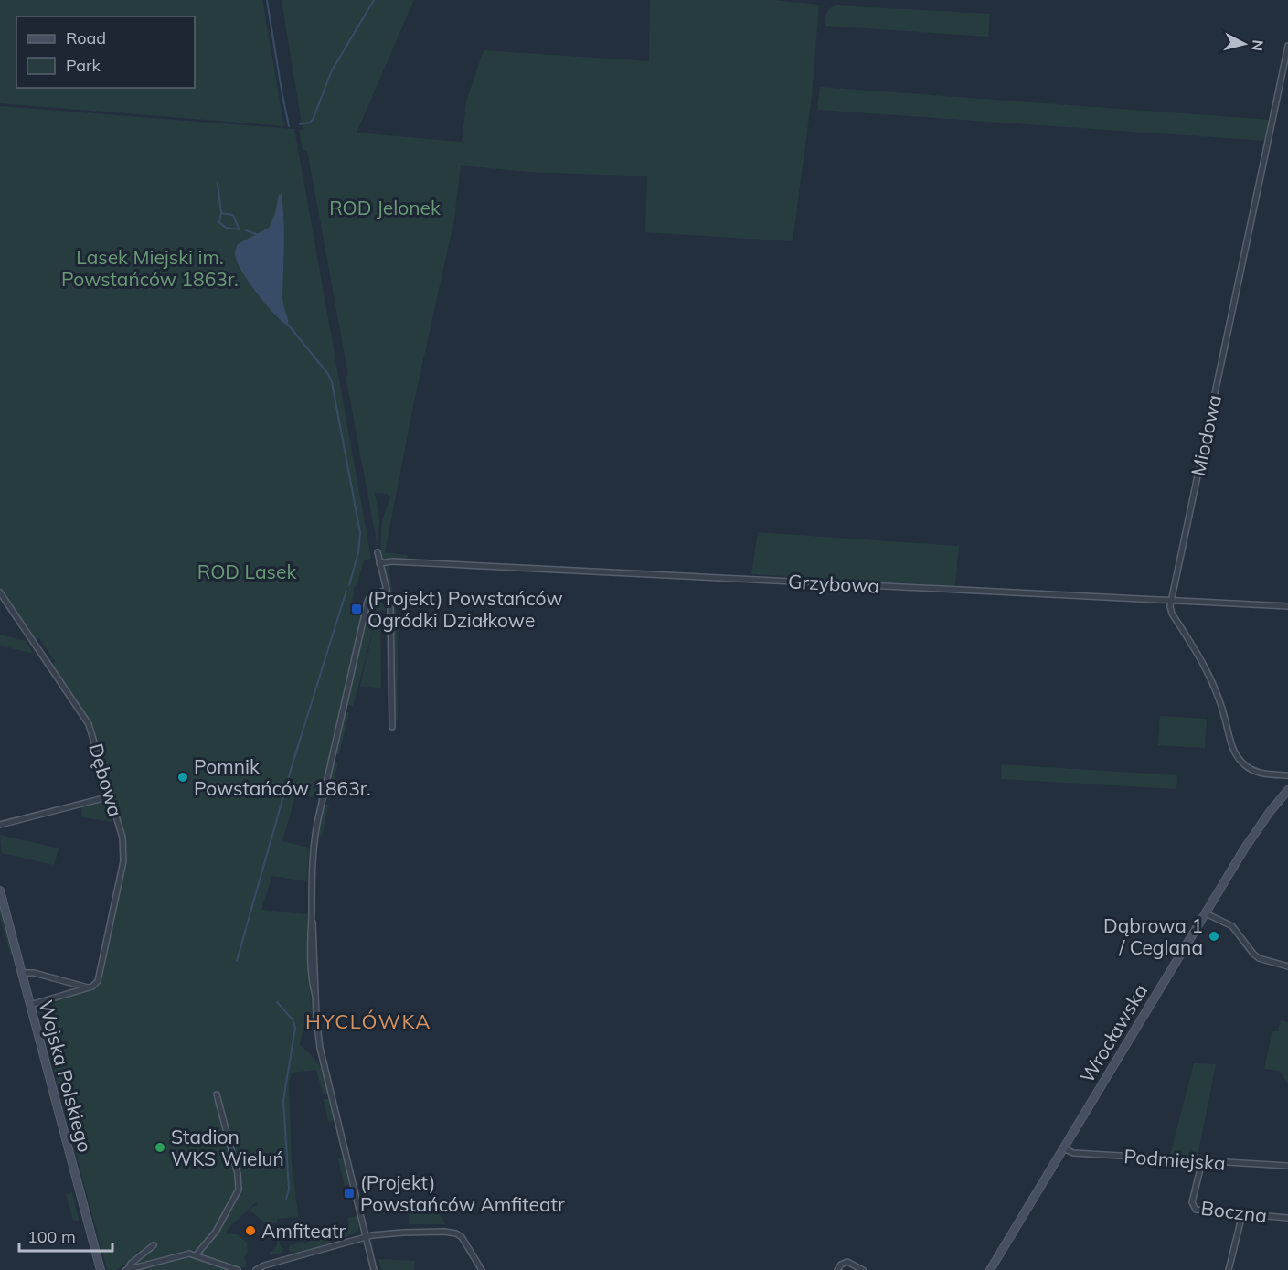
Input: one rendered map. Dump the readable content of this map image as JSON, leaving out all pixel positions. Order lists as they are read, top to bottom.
{
  "streets": {
    "street": [
      "Miodowa",
      "Grzybowa",
      "Dębowa",
      "Wrocławska",
      "Wojska Polskiego",
      "Podmiejska",
      "Boczna"
    ]
  },
  "crossings": [
    ["Miodowa", "Grzybowa"],
    ["Wrocławska", "Podmiejska"],
    ["Podmiejska", "Boczna"]
  ],
  "districts": ["HYCLÓWKA"],
  "parks": ["ROD Jelonek", "Lasek Miejski im. Powstańców 1863r.", "ROD Lasek"],
  "places": {
    "transit": ["(Projekt) Powstańców Ogródki Działkowe", "(Projekt) Powstańców Amfiteatr"],
    "other": [
      "Pomnik Powstańców 1863r.",
      "Dąbrowa 1 / Ceglana",
      "Stadion WKS Wieluń",
      "Amfiteatr"
    ]
  },
  "legend": ["Road", "Park"],
  "scale_bar": "100 m",
  "north": "right"
}
